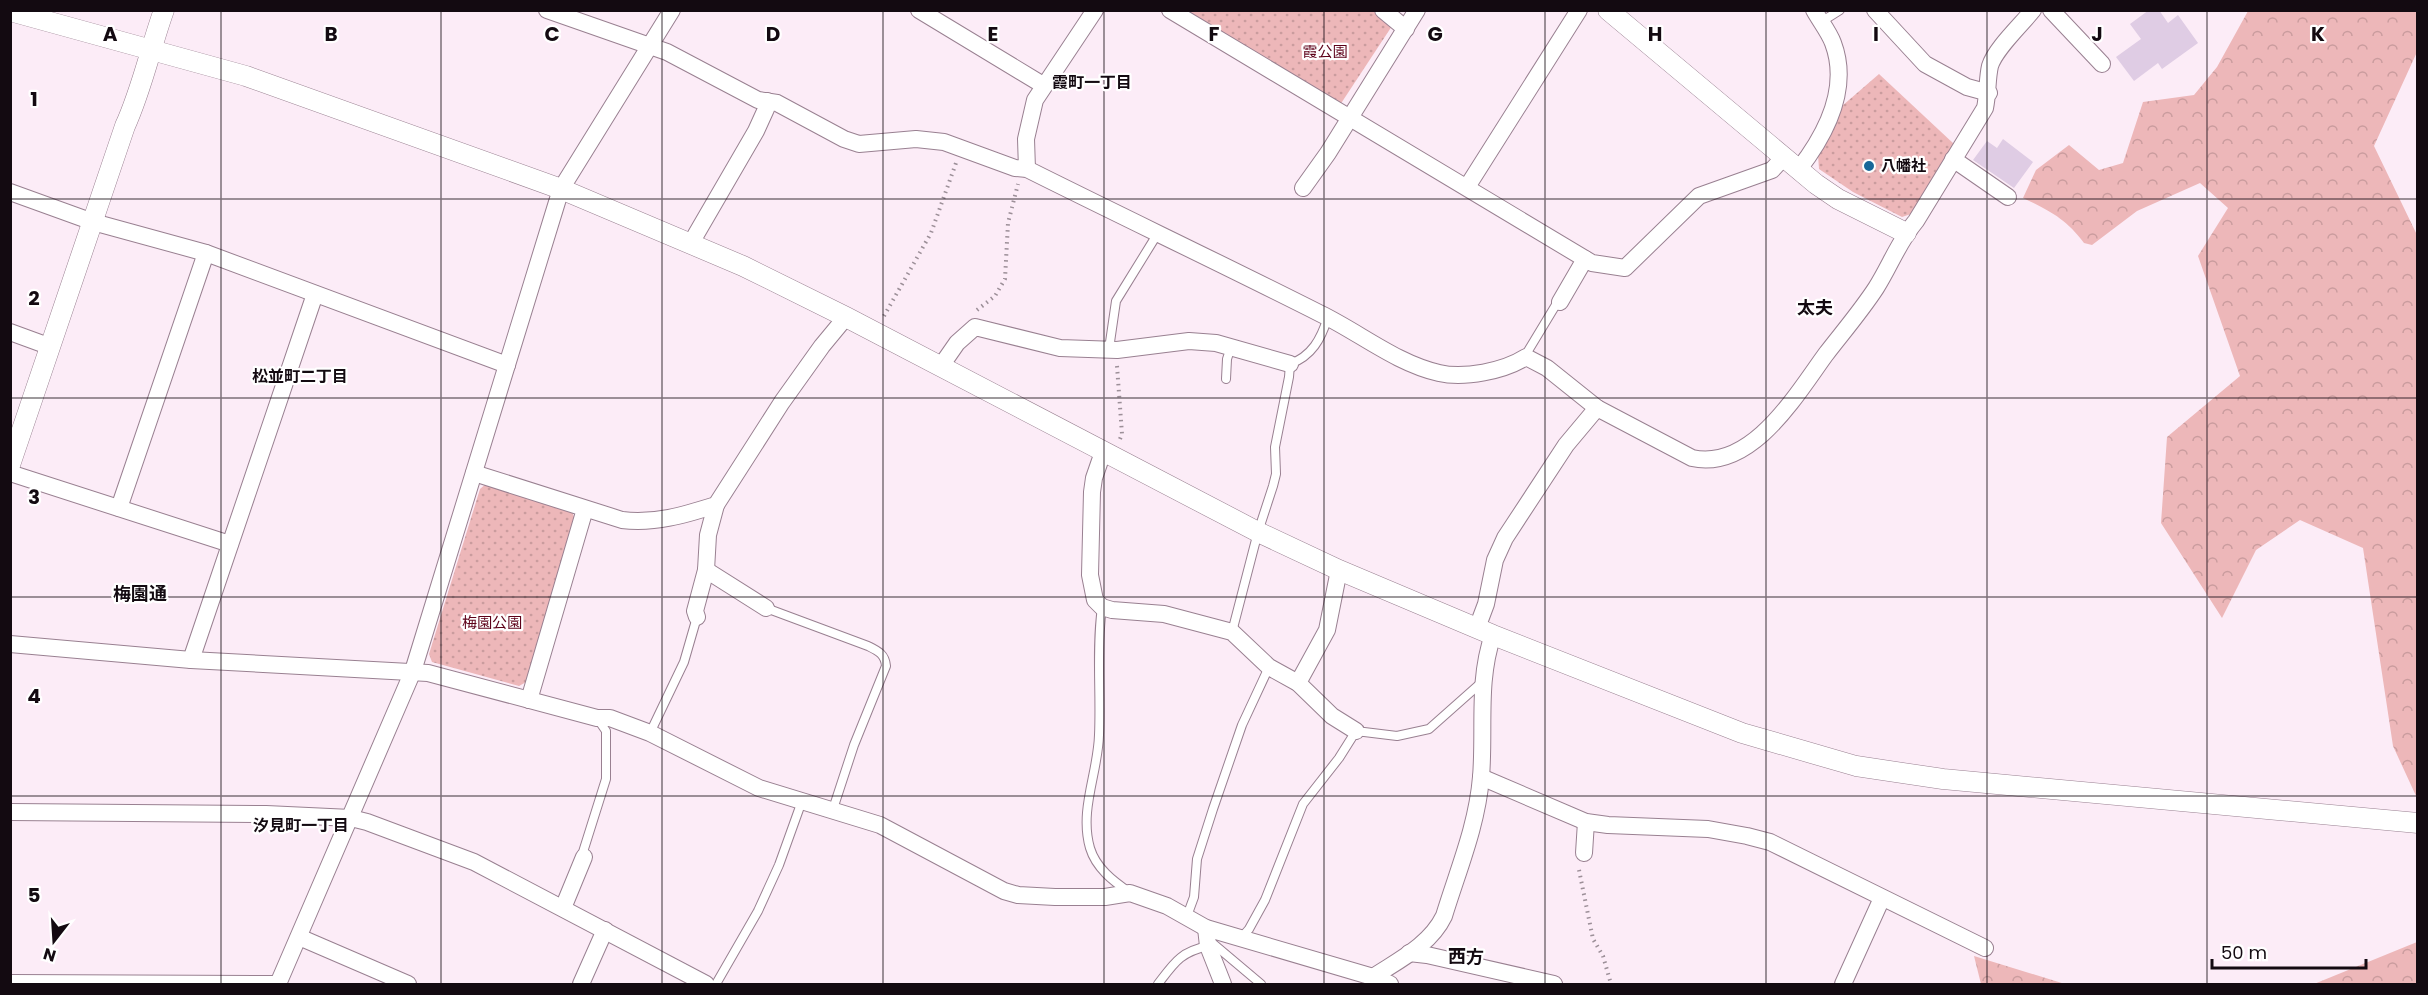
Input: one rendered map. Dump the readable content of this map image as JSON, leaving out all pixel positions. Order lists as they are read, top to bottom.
{
  "districts": [
    "霞町一丁目",
    "太夫",
    "松並町二丁目",
    "梅園通",
    "汐見町一丁目",
    "西方"
  ],
  "parks": ["霞公園", "梅園公園"],
  "places": ["八幡社"],
  "scale_bar": "50 m",
  "north": "bottom",
  "grid": {
    "columns": [
      "A",
      "B",
      "C",
      "D",
      "E",
      "F",
      "G",
      "H",
      "I",
      "J",
      "K"
    ],
    "rows": [
      "1",
      "2",
      "3",
      "4",
      "5"
    ]
  }
}
